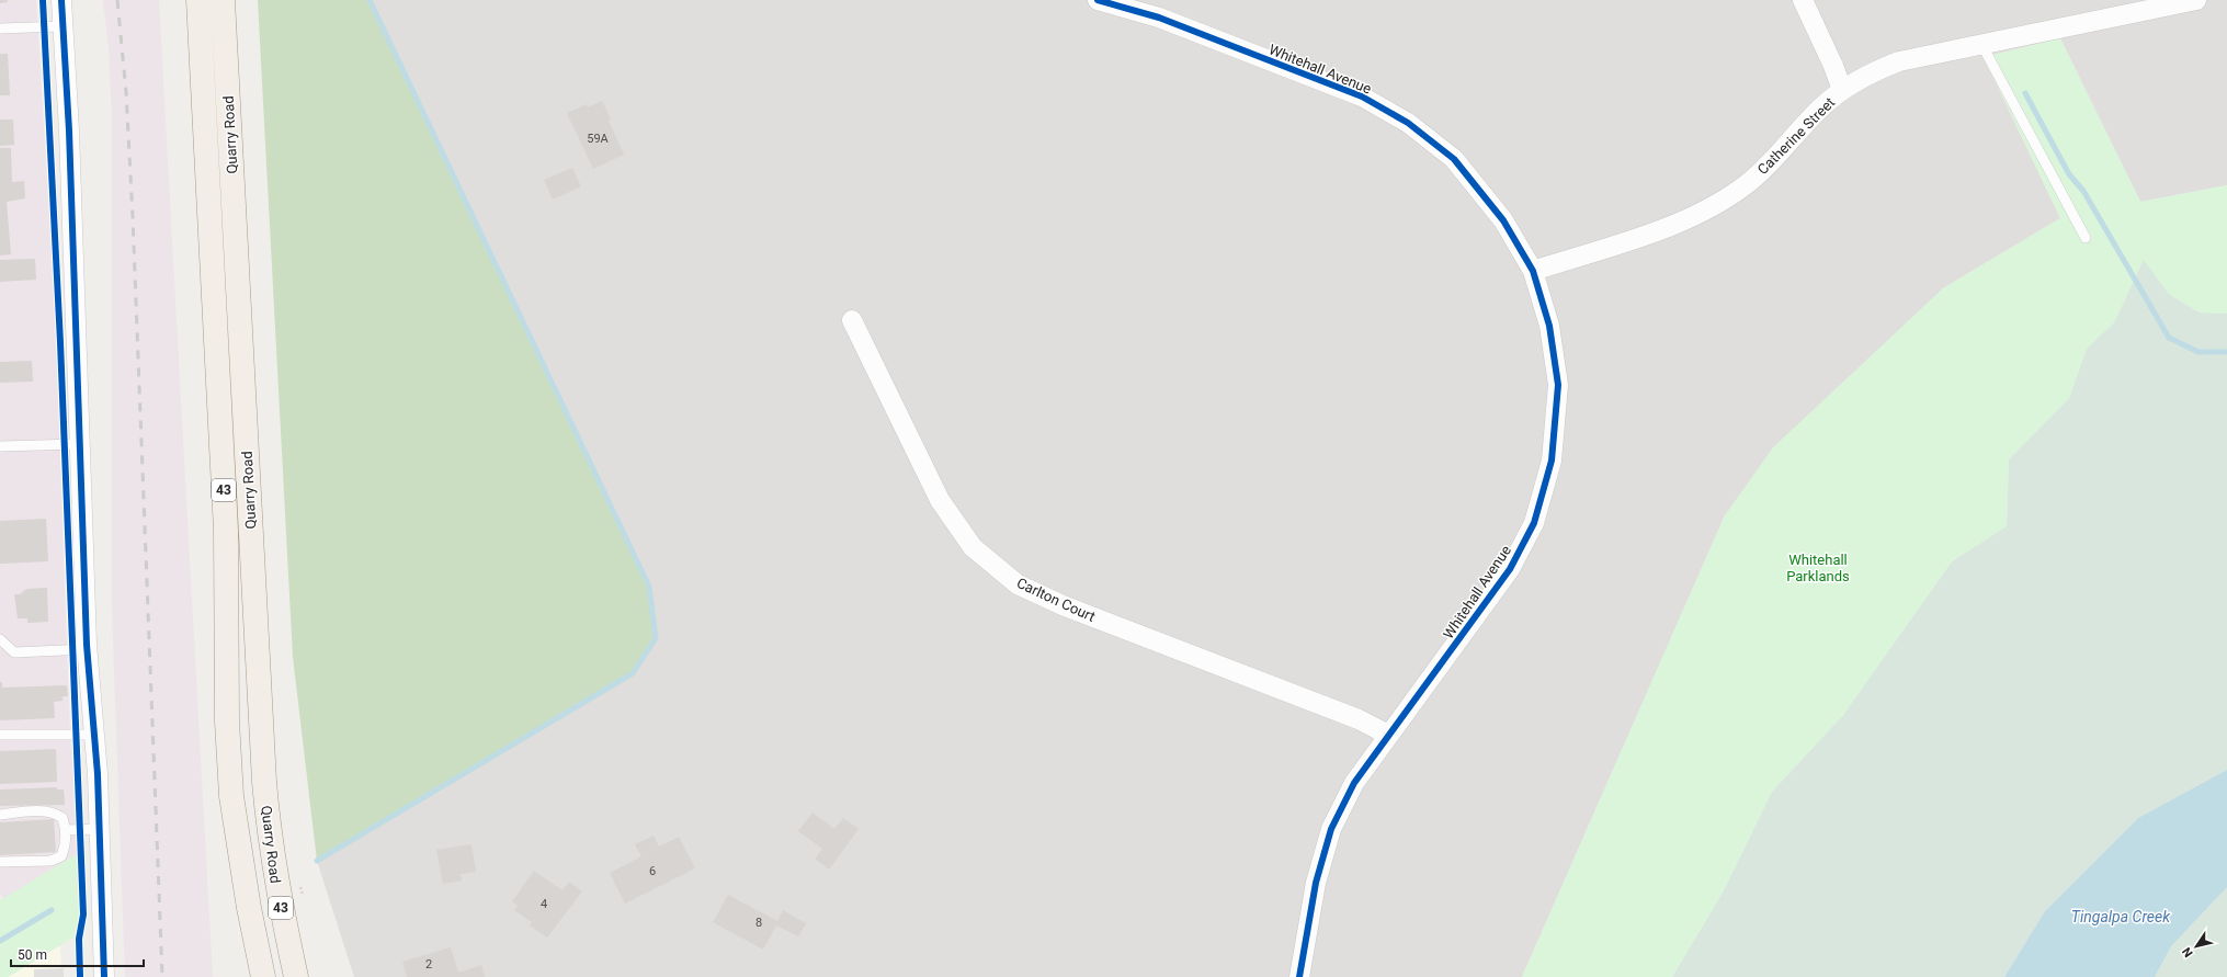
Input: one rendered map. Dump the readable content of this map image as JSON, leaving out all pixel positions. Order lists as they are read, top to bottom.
{
  "streets": {
    "main road": ["Quarry Road", "43"],
    "street": ["Whitehall Avenue", "Catherine Street", "Carlton Court"]
  },
  "crossings": [
    ["Whitehall Avenue", "Catherine Street"],
    ["Whitehall Avenue", "Carlton Court"]
  ],
  "water": ["Tingalpa Creek"],
  "parks": ["Whitehall Parklands"],
  "house_numbers": [
    "59A",
    "6",
    "4",
    "8",
    "2"
  ],
  "scale_bar": "50 m",
  "north": "bottom left"
}
